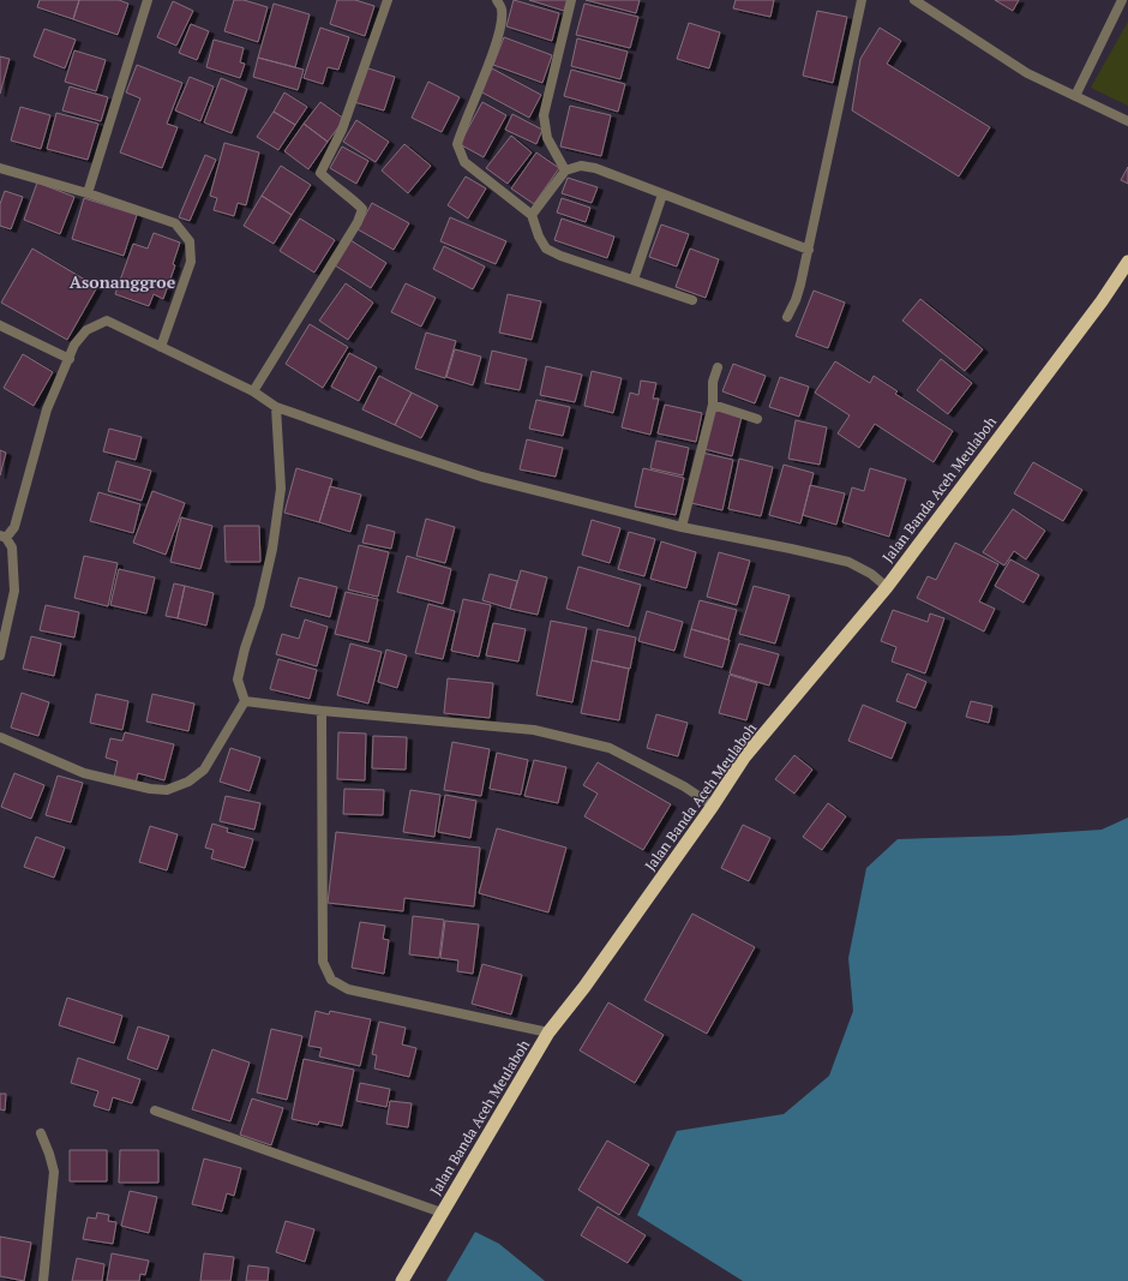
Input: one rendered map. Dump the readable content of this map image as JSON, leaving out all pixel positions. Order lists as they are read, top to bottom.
{
  "streets": {
    "highway": ["Jalan Banda Aceh Meulaboh"]
  },
  "districts": ["Asonanggroe"]
}
